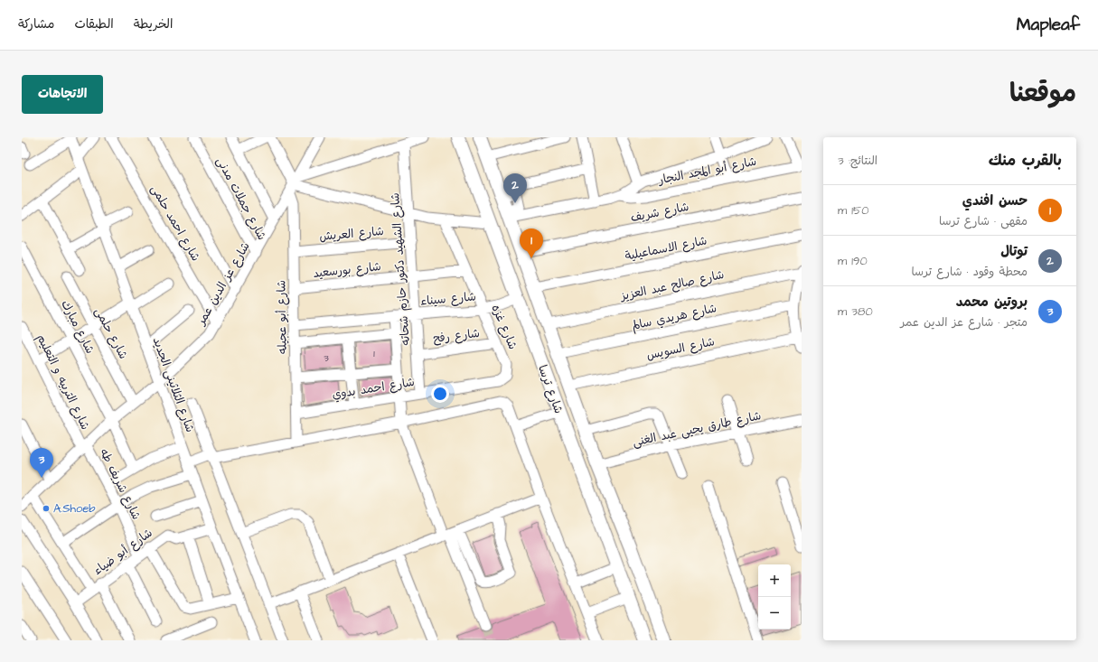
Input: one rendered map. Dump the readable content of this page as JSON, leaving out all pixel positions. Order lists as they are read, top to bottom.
{
  "streets": {
    "main road": ["شارع ترسا"],
    "street": [
      "شارع أبو المجد النجار",
      "شارع جملات مدنى",
      "شارع شريف",
      "شارع احمد حلمى",
      "شارع العريش",
      "شارع الاسماعيلية",
      "شارع الشهيد دكتور حازم شحاته",
      "شارع بورسعيد",
      "شارع عز الدين عمر",
      "شارع صالح عبد العزيز",
      "شارع سيناء",
      "شارع أبو عجيله",
      "شارع هريدي سالم",
      "شارع مبارك",
      "شارع غزه",
      "شارع حلمى",
      "شارع رفح",
      "شارع السويس",
      "شارع التربيه و التعليم",
      "شارع الثلاثينى الجديد",
      "شارع احمد بدوي",
      "شارع طارق يحيى عبد الغنى",
      "شارع شريف طه",
      "شارع أبو ضياء"
    ]
  },
  "crossings": [
    ["شارع جملات مدنى", "شارع عز الدين عمر"],
    ["شارع شريف", "شارع ترسا"],
    ["شارع احمد حلمى", "شارع عز الدين عمر"],
    ["شارع العريش", "شارع الشهيد دكتور حازم شحاته"],
    ["شارع العريش", "شارع أبو عجيله"],
    ["شارع الاسماعيلية", "شارع ترسا"],
    ["شارع الشهيد دكتور حازم شحاته", "شارع بورسعيد"],
    ["شارع الشهيد دكتور حازم شحاته", "شارع سيناء"],
    ["شارع الشهيد دكتور حازم شحاته", "شارع رفح"],
    ["شارع الشهيد دكتور حازم شحاته", "شارع احمد بدوي"],
    ["شارع بورسعيد", "شارع أبو عجيله"],
    ["شارع بورسعيد", "شارع غزه"],
    ["شارع عز الدين عمر", "شارع أبو عجيله"],
    ["شارع عز الدين عمر", "شارع مبارك"],
    ["شارع عز الدين عمر", "شارع حلمى"],
    ["شارع عز الدين عمر", "شارع التربيه و التعليم"],
    ["شارع عز الدين عمر", "شارع الثلاثينى الجديد"],
    ["شارع عز الدين عمر", "شارع شريف طه"],
    ["شارع صالح عبد العزيز", "شارع ترسا"],
    ["شارع سيناء", "شارع أبو عجيله"],
    ["شارع سيناء", "شارع غزه"],
    ["شارع سيناء", "شارع ترسا"],
    ["شارع أبو عجيله", "شارع احمد بدوي"],
    ["شارع هريدي سالم", "شارع ترسا"],
    ["شارع غزه", "شارع رفح"],
    ["شارع غزه", "شارع احمد بدوي"],
    ["شارع السويس", "شارع ترسا"],
    ["شارع التربيه و التعليم", "شارع شريف طه"],
    ["شارع ترسا", "شارع طارق يحيى عبد الغنى"],
    ["شارع شريف طه", "شارع أبو ضياء"]
  ],
  "places": ["A.Shoeb"],
  "house_numbers": ["1", "3"],
  "page": {
    "header": "Mapleaf",
    "nav": ["الخريطة", "الطبقات", "مشاركة"],
    "title": "موقعنا",
    "buttons": "الاتجاهات",
    "heading": ["بالقرب منك", "النتائج: 3"],
    "pins": ["2", "1", "3"],
    "list": [
      {
        "mark": "1",
        "name": "حسن افندي",
        "note": "مقهى · شارع ترسا",
        "value": "150 m"
      },
      {
        "mark": "2",
        "name": "توتال",
        "note": "محطة وقود · شارع ترسا",
        "value": "190 m"
      },
      {
        "mark": "3",
        "name": "بروتين محمد",
        "note": "متجر · شارع عز الدين عمر",
        "value": "380 m"
      }
    ],
    "map_buttons": ["+", "−"]
  }
}
